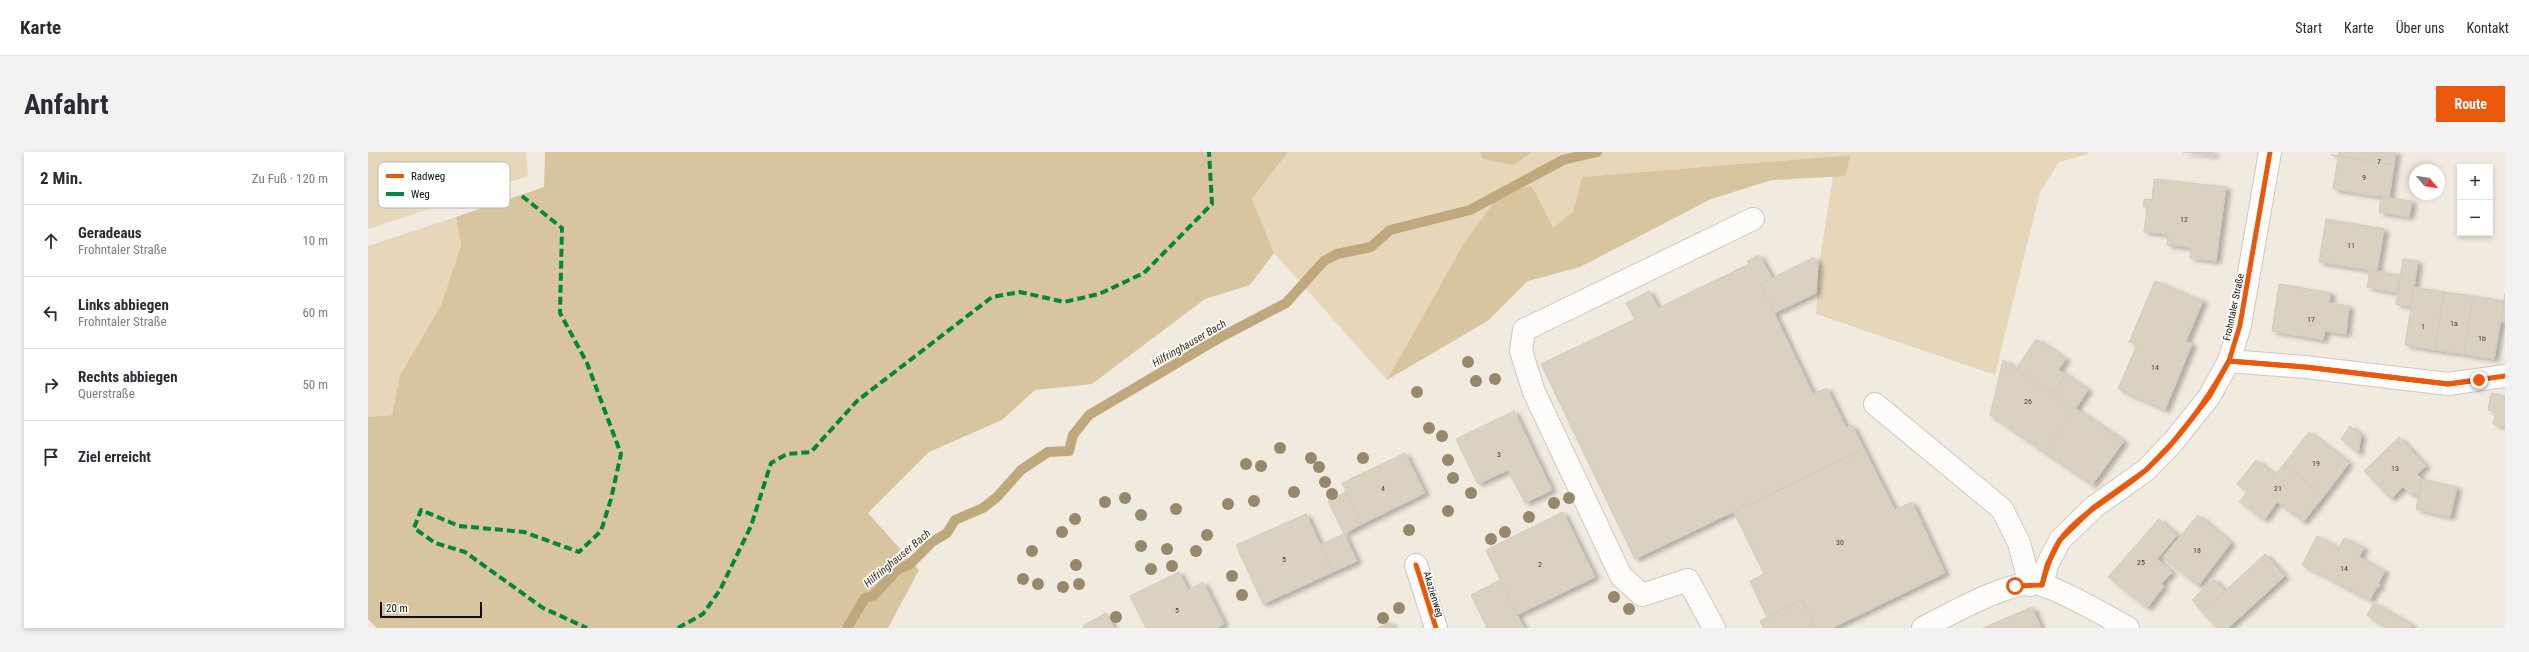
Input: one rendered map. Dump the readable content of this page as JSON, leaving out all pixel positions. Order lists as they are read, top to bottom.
{
  "streets": {
    "street": ["Frohntaler Straße", "Akazienweg"]
  },
  "water": ["Hilfringhauser Bach"],
  "house_numbers": [
    "7",
    "9",
    "12",
    "11",
    "17",
    "1a",
    "1",
    "1b",
    "14",
    "26",
    "3",
    "19",
    "13",
    "4",
    "21",
    "30",
    "18",
    "5",
    "25",
    "2",
    "14",
    "5"
  ],
  "legend": ["Radweg", "Weg"],
  "scale_bar": "20 m",
  "north": "bottom right",
  "page": {
    "header": "Karte",
    "nav": [
      "Start",
      "Karte",
      "Über uns",
      "Kontakt"
    ],
    "buttons": "Route",
    "title": "Anfahrt",
    "heading": ["2 Min.", "Zu Fuß · 120 m"],
    "map_buttons": ["+", "−"],
    "list": [
      ["Geradeaus", "Frohntaler Straße", "10 m"],
      ["Links abbiegen", "Frohntaler Straße", "60 m"],
      ["Rechts abbiegen", "Querstraße", "50 m"],
      "Ziel erreicht"
    ],
    "scale": "20 m"
  }
}
